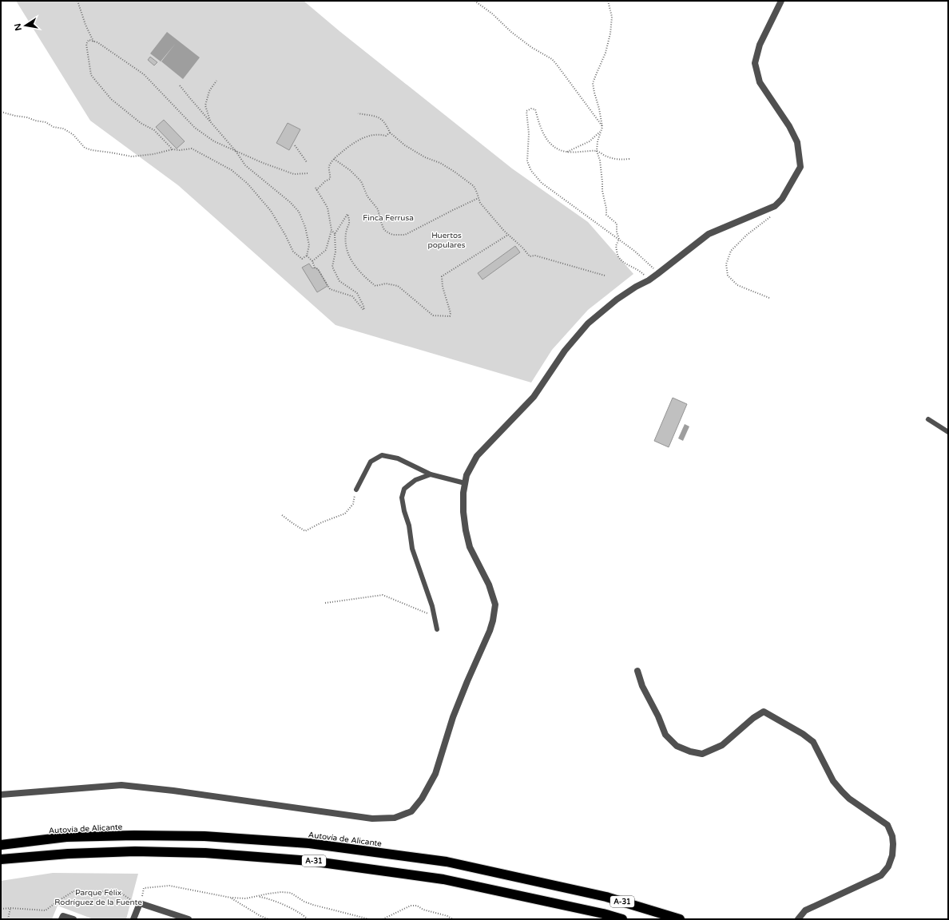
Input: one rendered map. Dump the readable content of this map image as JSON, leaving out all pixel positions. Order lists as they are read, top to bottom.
{
  "streets": {
    "highway": ["Autovía de Alicante", "A-31"]
  },
  "parks": ["Finca Ferrusa", "Huertos populares", "Parque Félix Rodríguez de la Fuente"],
  "north": "left"
}
